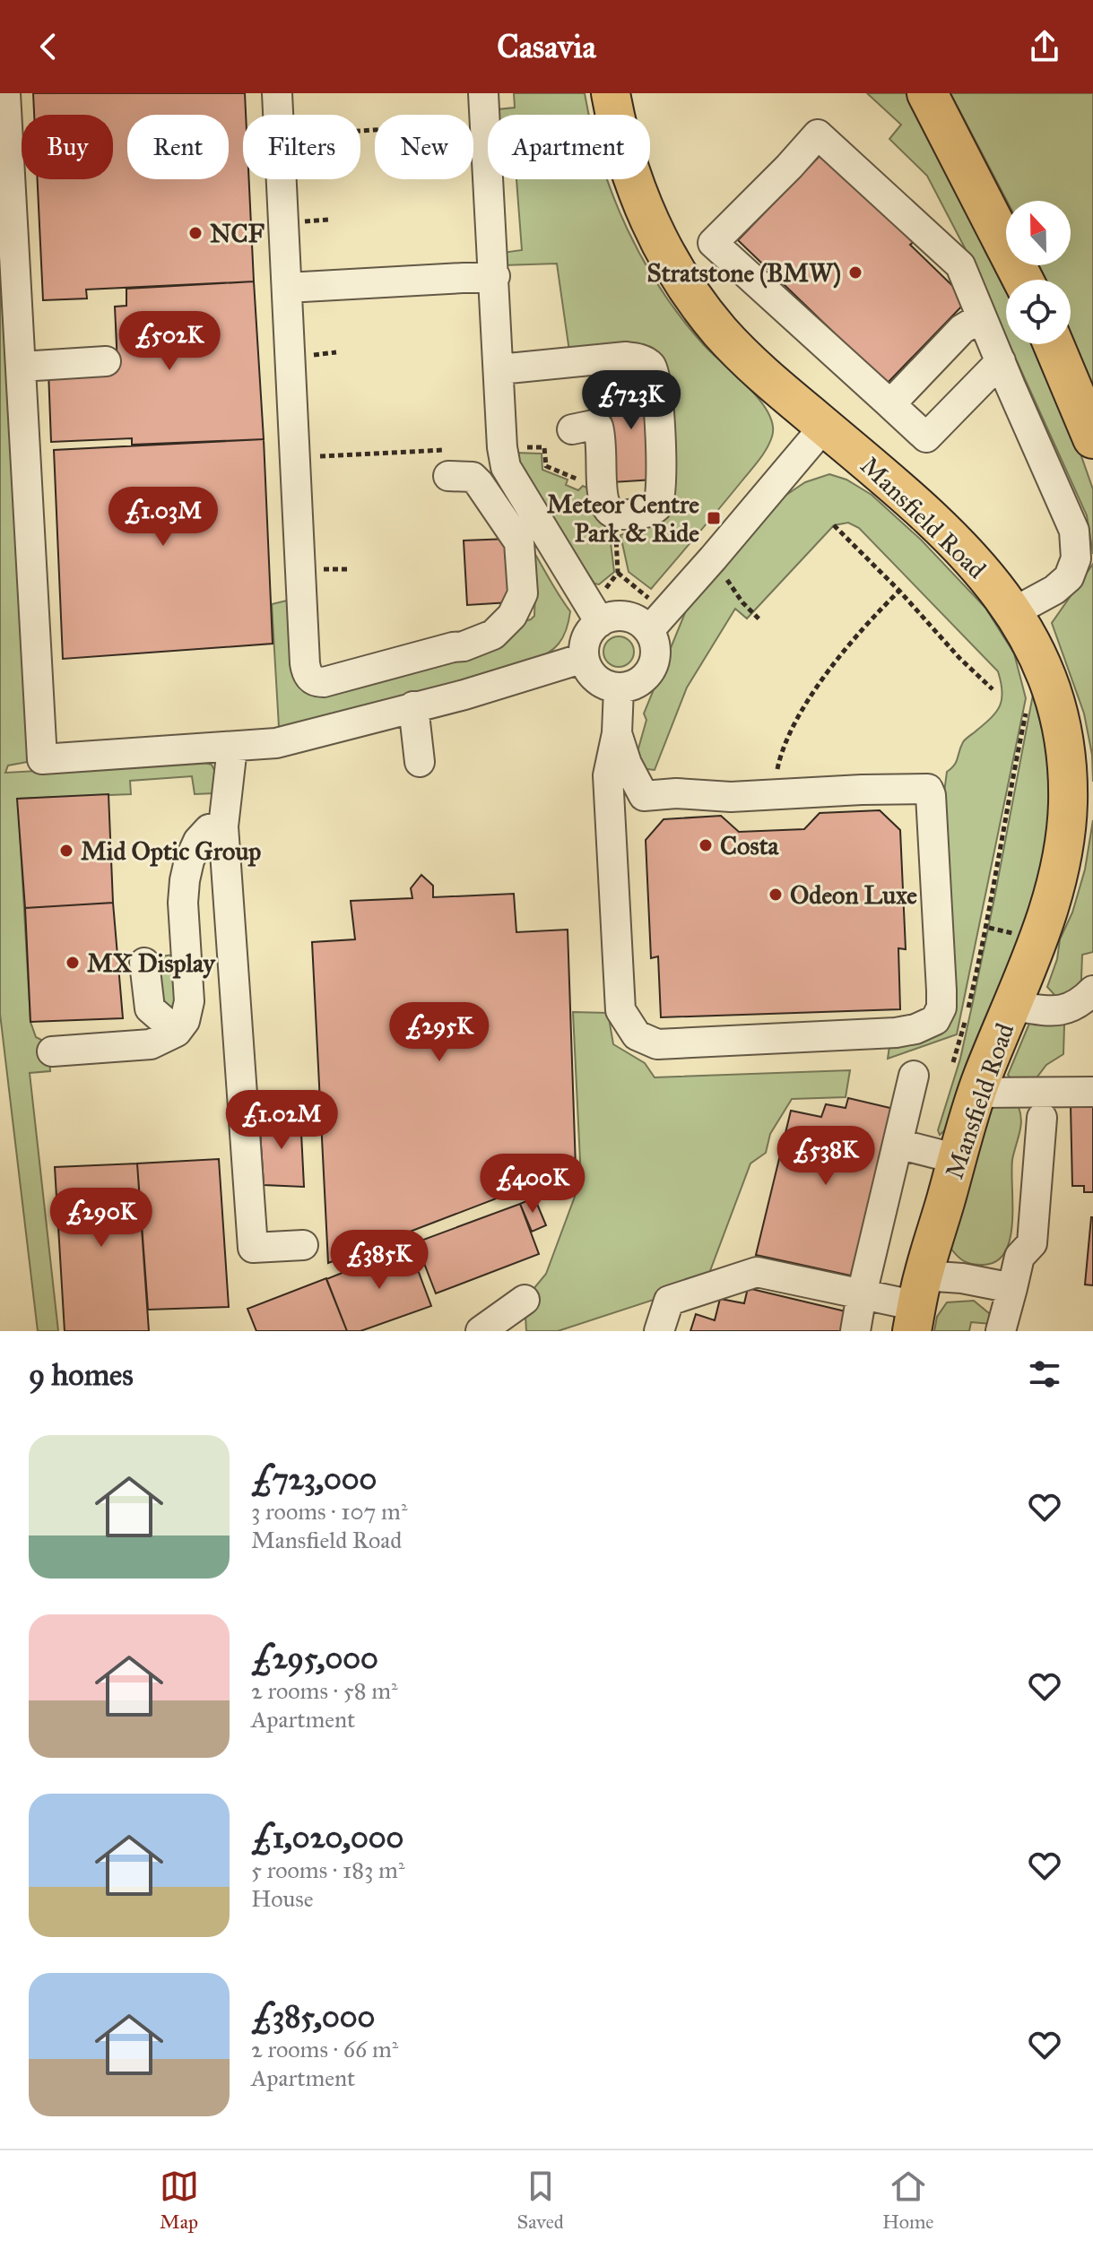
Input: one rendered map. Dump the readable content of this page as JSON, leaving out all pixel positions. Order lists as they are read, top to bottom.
{
  "streets": {
    "main road": ["Mansfield Road"]
  },
  "places": {
    "other": [
      "NCF",
      "Stratstone (BMW)",
      "Costa",
      "Mid Optic Group",
      "Odeon Luxe",
      "MX Display"
    ],
    "transit": ["Meteor Centre Park & Ride"]
  },
  "north": "top",
  "page": {
    "header": "Casavia",
    "chip": [
      "Buy",
      "Rent",
      "Filters",
      "New",
      "Apartment"
    ],
    "price": [
      "£502K",
      "£723K",
      "£1.03M",
      "£295K",
      "£1.02M",
      "£538K",
      "£400K",
      "£290K",
      "£385K"
    ],
    "heading": "9 homes",
    "list": [
      {
        "name": "£723,000",
        "note": "3 rooms · 107 m² · Mansfield Road"
      },
      {
        "name": "£295,000",
        "note": "2 rooms · 58 m² · Apartment"
      },
      {
        "name": "£1,020,000",
        "note": "5 rooms · 183 m² · House"
      },
      {
        "name": "£385,000",
        "note": "2 rooms · 66 m² · Apartment"
      }
    ],
    "tabs": ["Map", "Saved", "Home"]
  }
}
